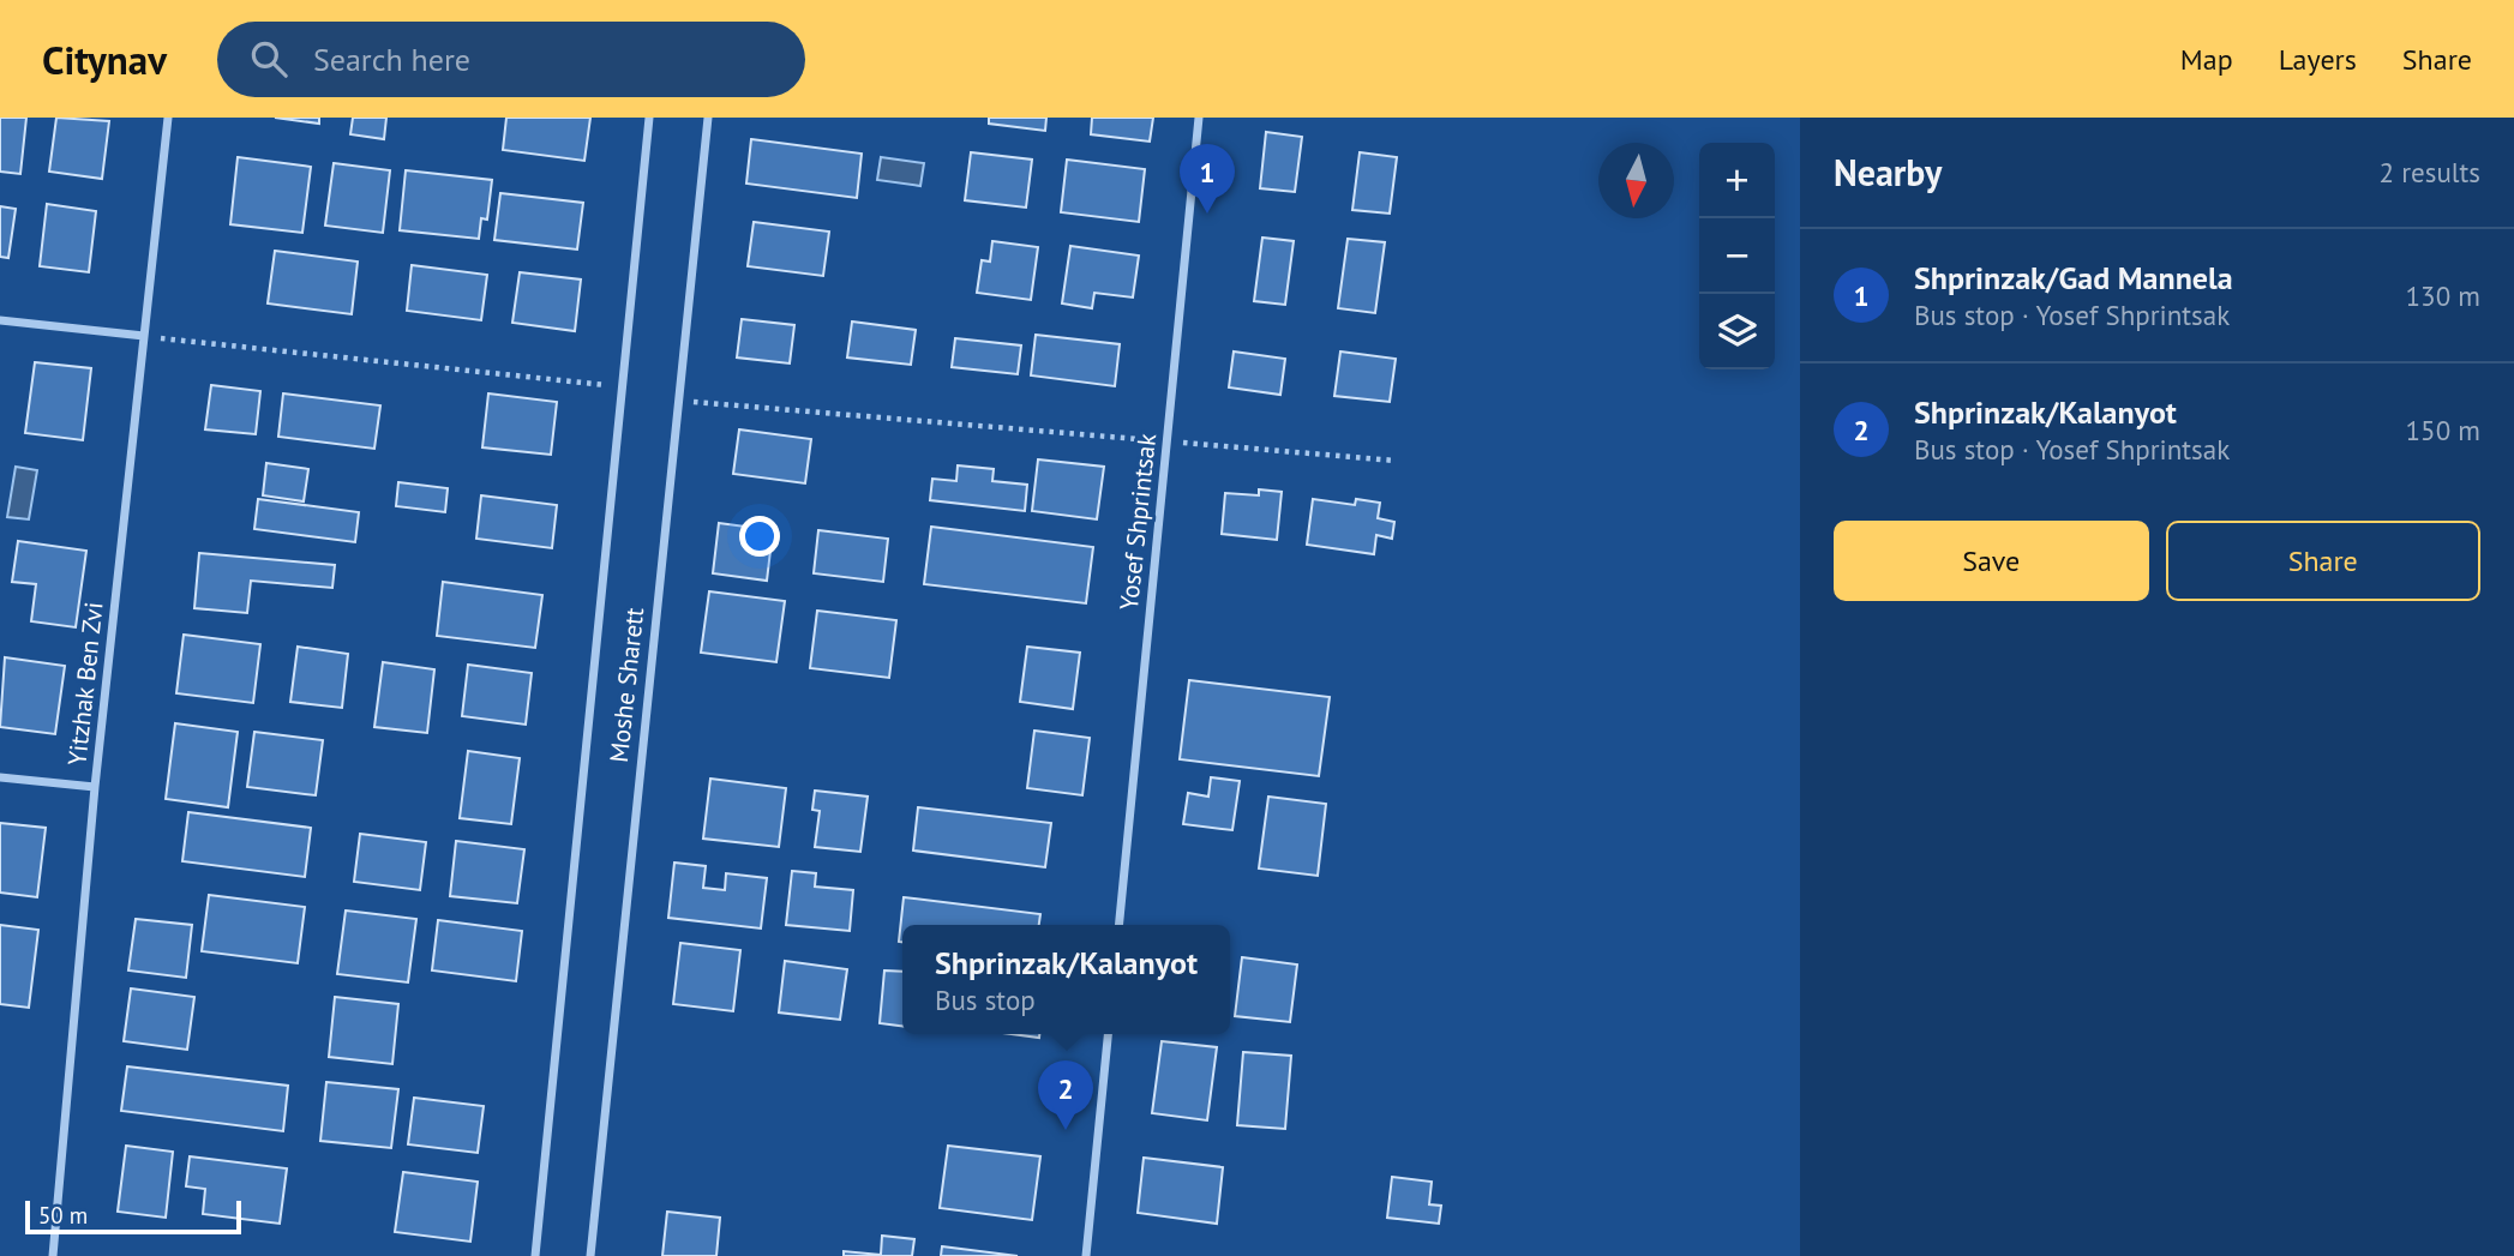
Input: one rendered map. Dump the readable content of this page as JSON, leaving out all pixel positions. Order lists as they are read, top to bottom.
{
  "streets": {
    "street": ["Yosef Shprintsak", "Yitzhak Ben Zvi", "Moshe Sharett"]
  },
  "scale_bar": "50 m",
  "north": "bottom",
  "page": {
    "header": "Citynav",
    "search": "Search here",
    "nav": ["Map", "Layers", "Share"],
    "heading": ["Nearby", "2 results"],
    "map_buttons": ["+", "−"],
    "pins": ["1", "2"],
    "list": [
      {
        "mark": "1",
        "name": "Shprinzak/Gad Mannela",
        "note": "Bus stop · Yosef Shprintsak",
        "value": "130 m"
      },
      {
        "mark": "2",
        "name": "Shprinzak/Kalanyot",
        "note": "Bus stop · Yosef Shprintsak",
        "value": "150 m"
      }
    ],
    "buttons": ["Save", "Share"],
    "popup": ["Shprinzak/Kalanyot", "Bus stop"],
    "scale": "50 m"
  }
}
